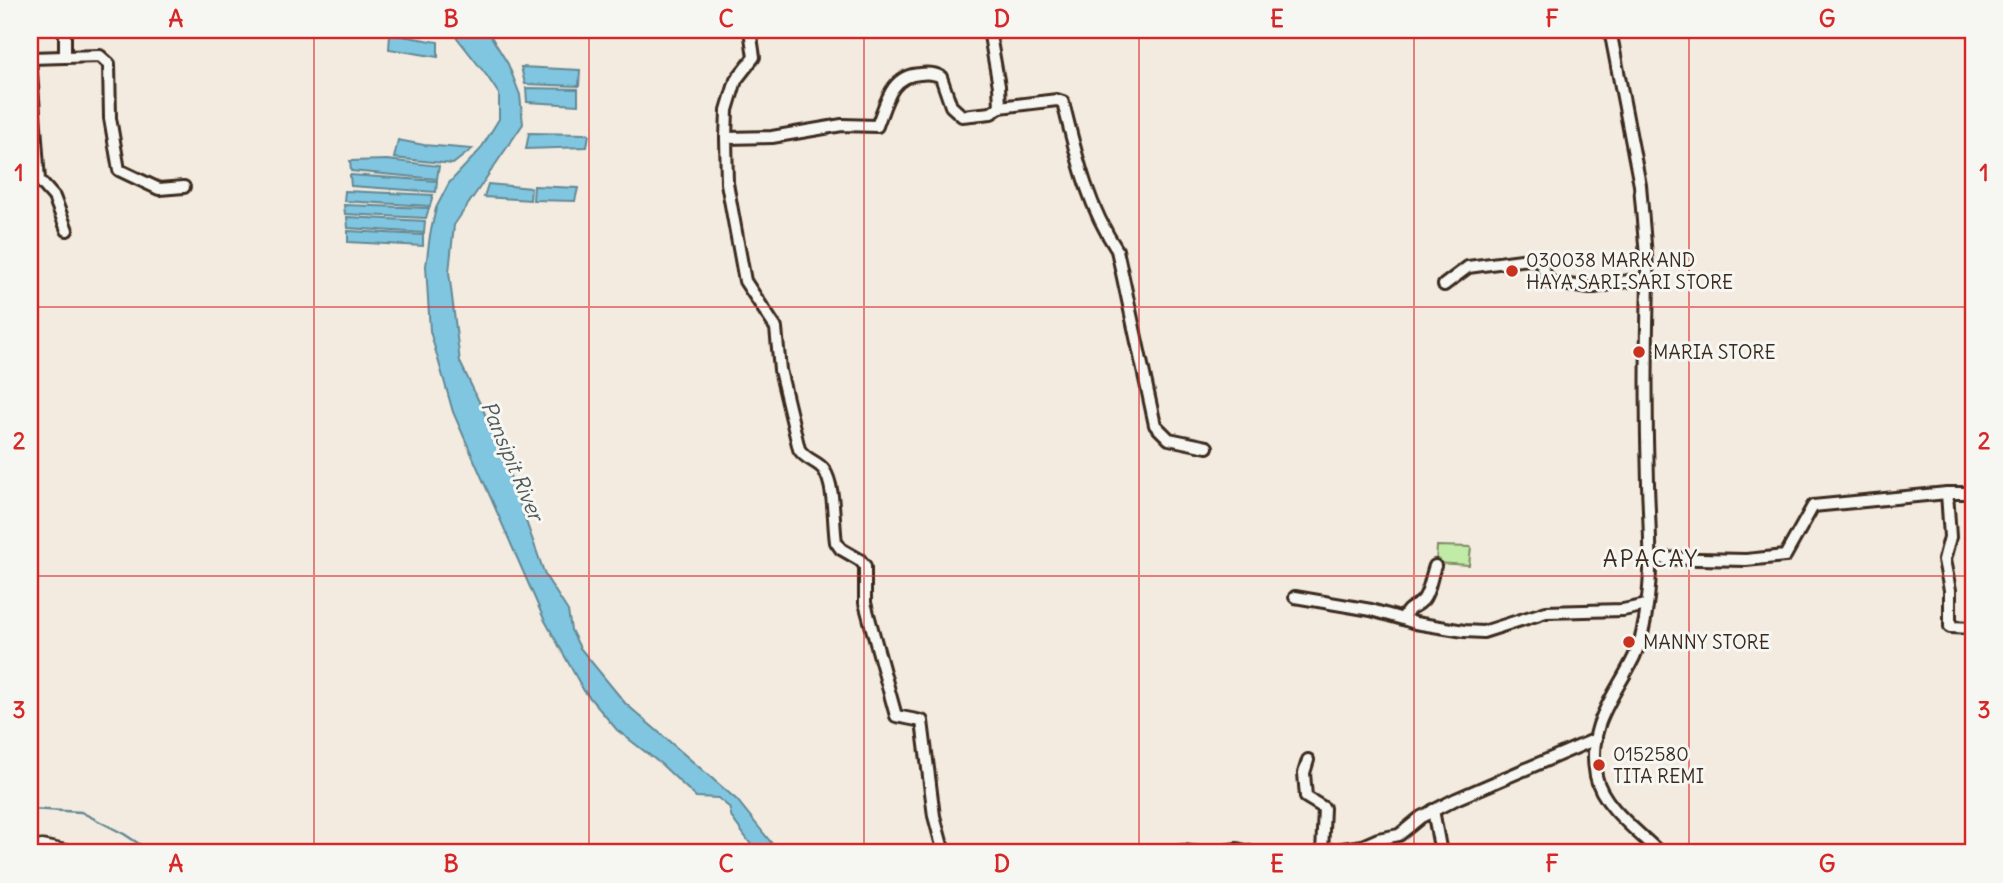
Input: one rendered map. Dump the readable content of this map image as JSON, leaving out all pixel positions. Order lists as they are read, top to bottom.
{
  "districts": ["APACAY"],
  "water": ["Pansipit River"],
  "places": [
    "030038 MARK AND HAYA SARI-SARI STORE",
    "MARIA STORE",
    "MANNY STORE",
    "0152580 TITA REMI"
  ],
  "grid": {
    "columns": [
      "A",
      "B",
      "C",
      "D",
      "E",
      "F",
      "G"
    ],
    "rows": ["1", "2", "3"]
  }
}
